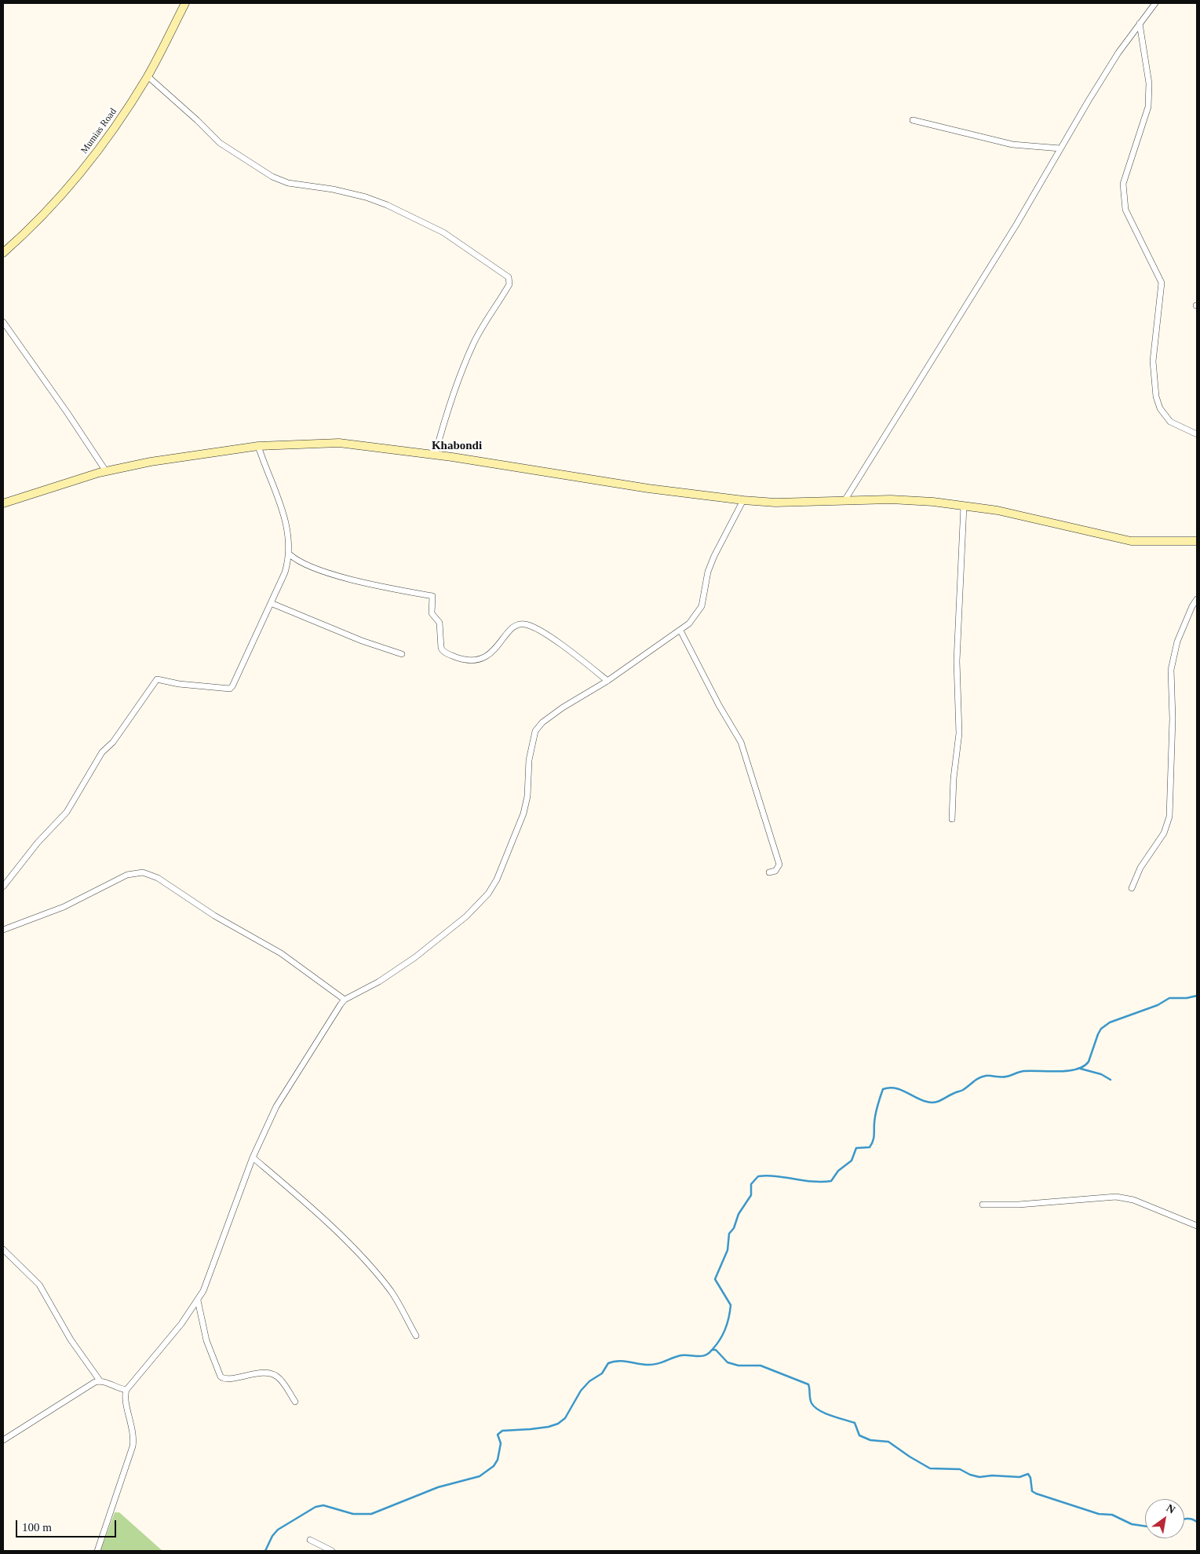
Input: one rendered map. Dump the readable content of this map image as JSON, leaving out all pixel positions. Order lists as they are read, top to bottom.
{
  "streets": {
    "street": ["Mumias Road"]
  },
  "districts": ["Khabondi"],
  "scale_bar": "100 m",
  "north": "top right"
}
